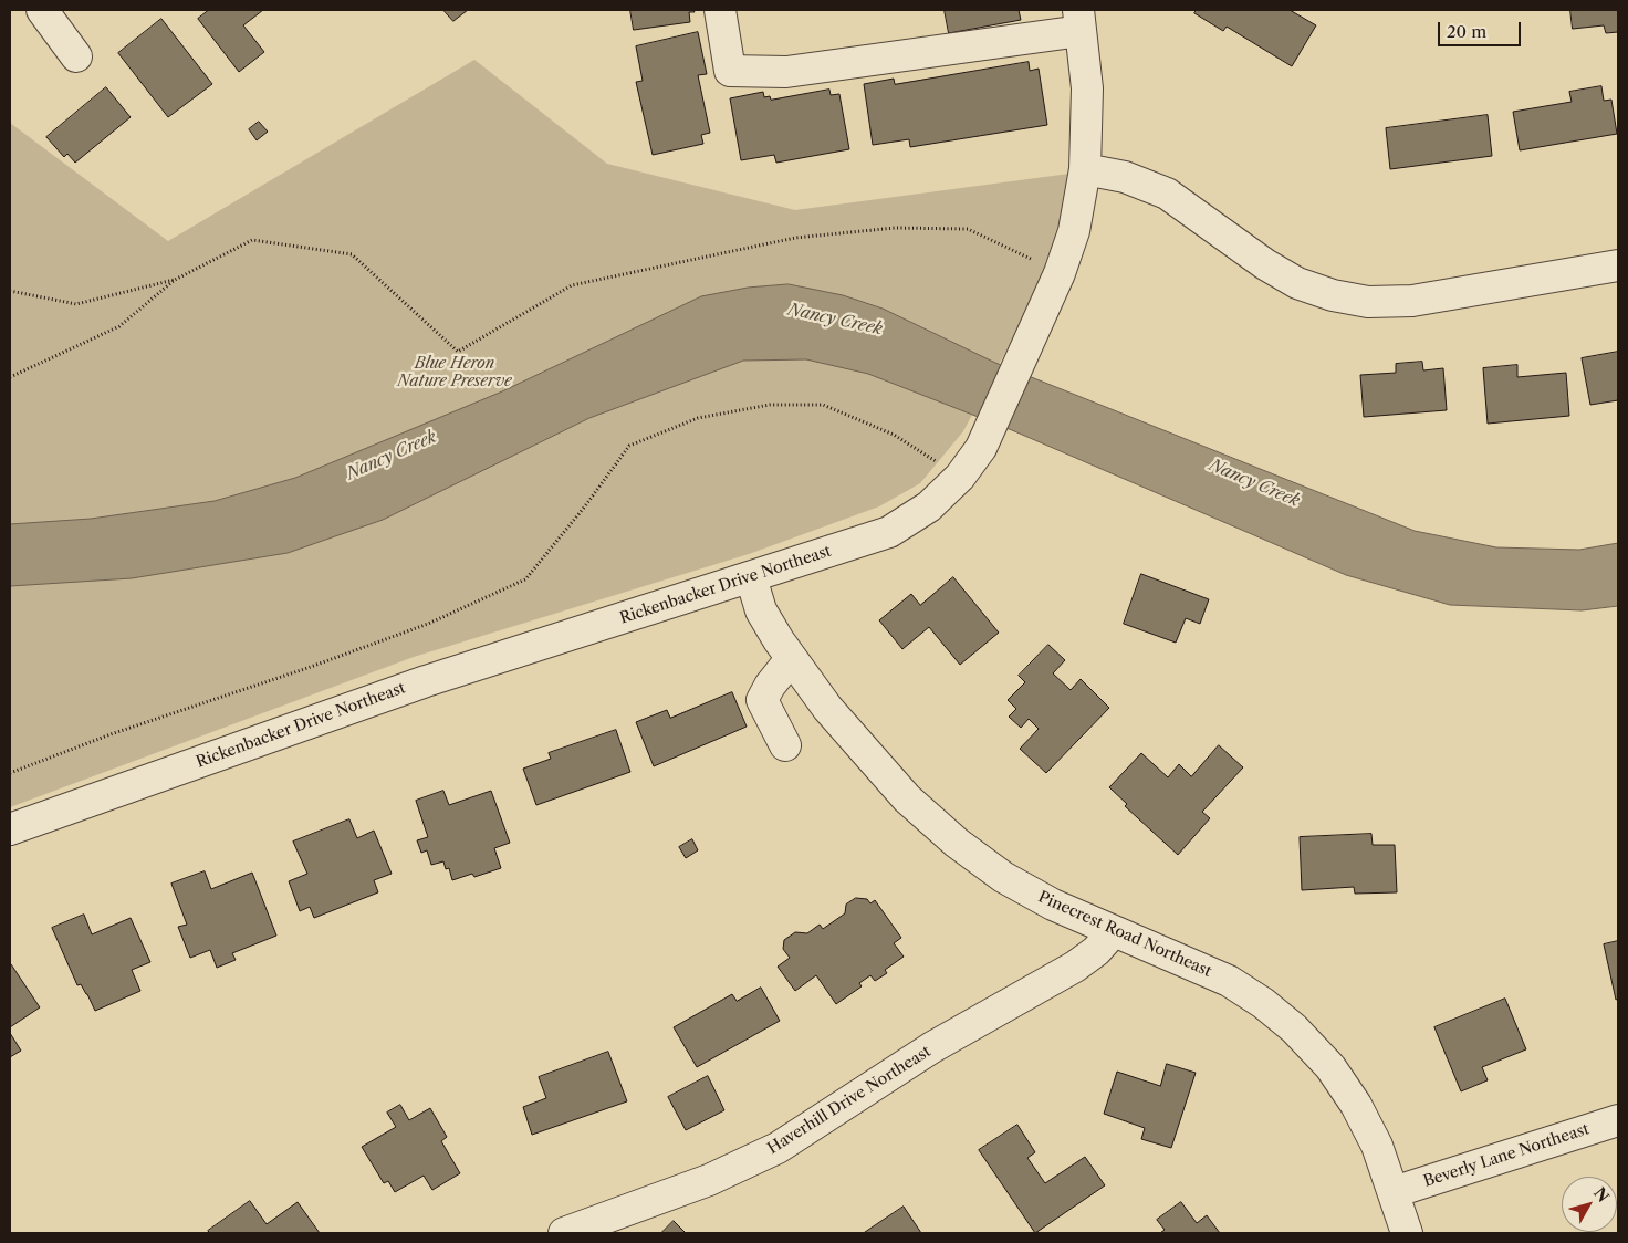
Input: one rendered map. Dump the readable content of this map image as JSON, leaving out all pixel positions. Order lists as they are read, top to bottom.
{
  "streets": {
    "street": [
      "Rickenbacker Drive Northeast",
      "Pinecrest Road Northeast",
      "Haverhill Drive Northeast",
      "Beverly Lane Northeast"
    ]
  },
  "crossings": [
    ["Rickenbacker Drive Northeast", "Pinecrest Road Northeast"],
    ["Pinecrest Road Northeast", "Haverhill Drive Northeast"],
    ["Pinecrest Road Northeast", "Beverly Lane Northeast"]
  ],
  "water": ["Nancy Creek"],
  "parks": ["Blue Heron Nature Preserve"],
  "scale_bar": "20 m",
  "north": "top right"
}
